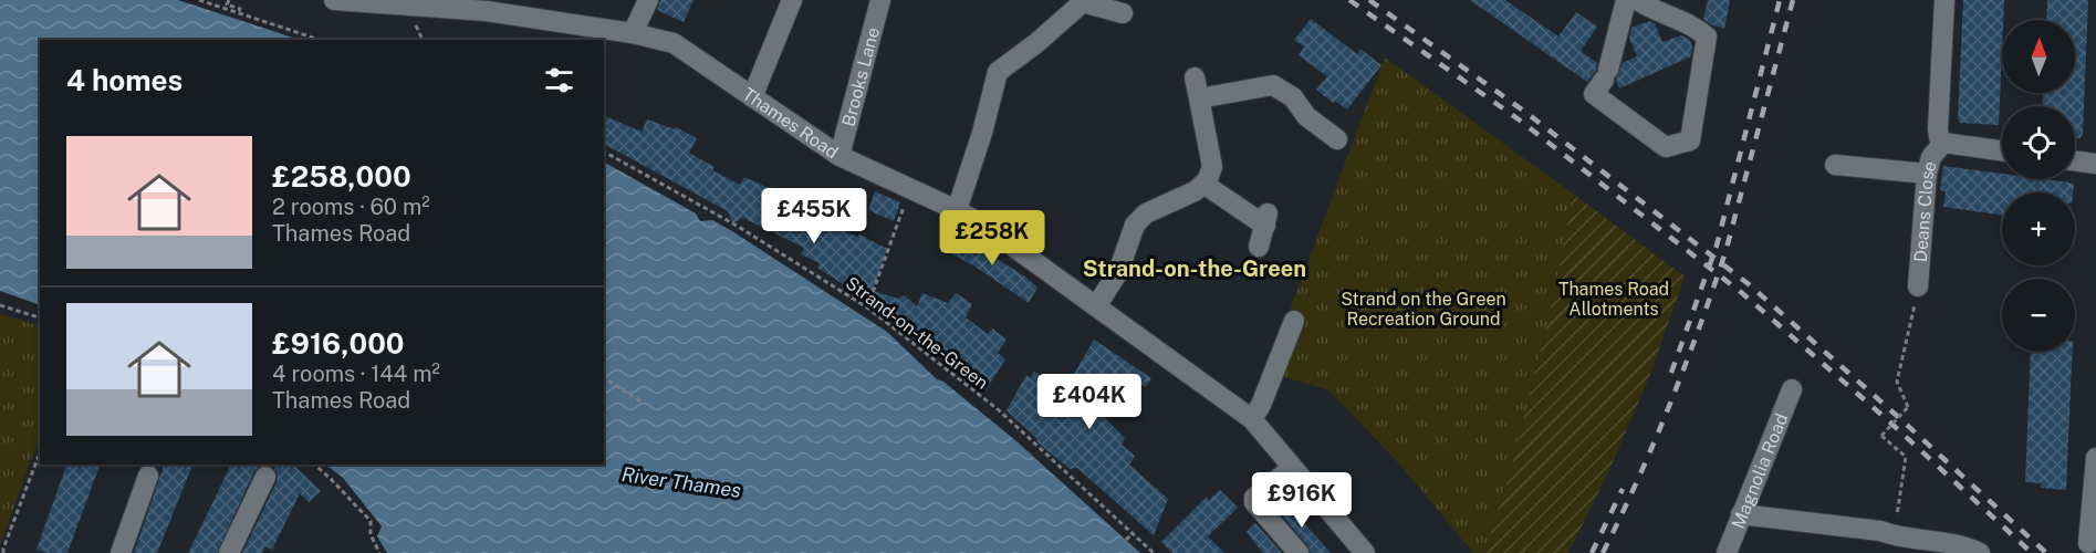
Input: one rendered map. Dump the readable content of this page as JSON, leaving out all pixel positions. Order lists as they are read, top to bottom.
{
  "streets": {
    "street": [
      "Brooks Lane",
      "Thames Road",
      "Deans Close",
      "Magnolia Road"
    ],
    "path": ["Strand-on-the-Green"]
  },
  "crossings": [
    ["Brooks Lane", "Thames Road"]
  ],
  "districts": ["Strand-on-the-Green"],
  "water": ["River Thames"],
  "parks": ["Thames Road Allotments", "Strand on the Green Recreation Ground"],
  "north": "top",
  "page": {
    "map_buttons": ["+", "−"],
    "heading": "4 homes",
    "list": [
      {
        "name": "£258,000",
        "note": "2 rooms · 60 m² · Thames Road"
      },
      {
        "name": "£916,000",
        "note": "4 rooms · 144 m² · Thames Road"
      }
    ],
    "price": [
      "£455K",
      "£258K",
      "£404K",
      "£916K"
    ]
  }
}
